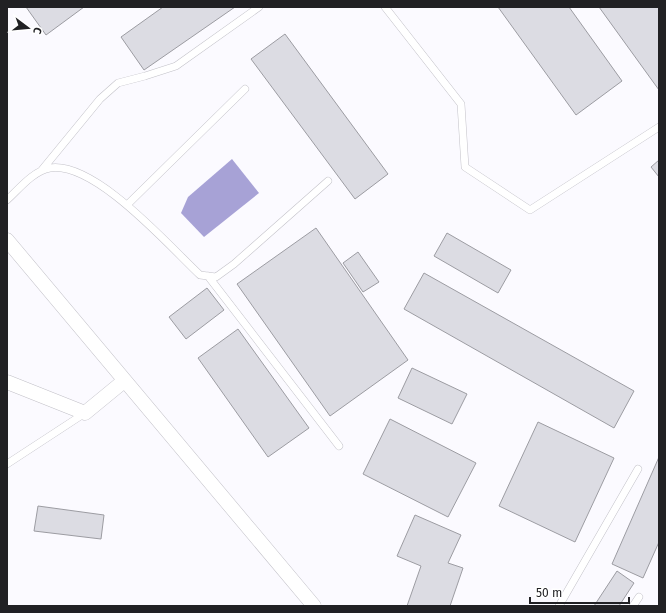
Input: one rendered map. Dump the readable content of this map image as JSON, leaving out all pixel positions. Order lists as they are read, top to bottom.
{
  "scale_bar": "50 m",
  "north": "right"
}
